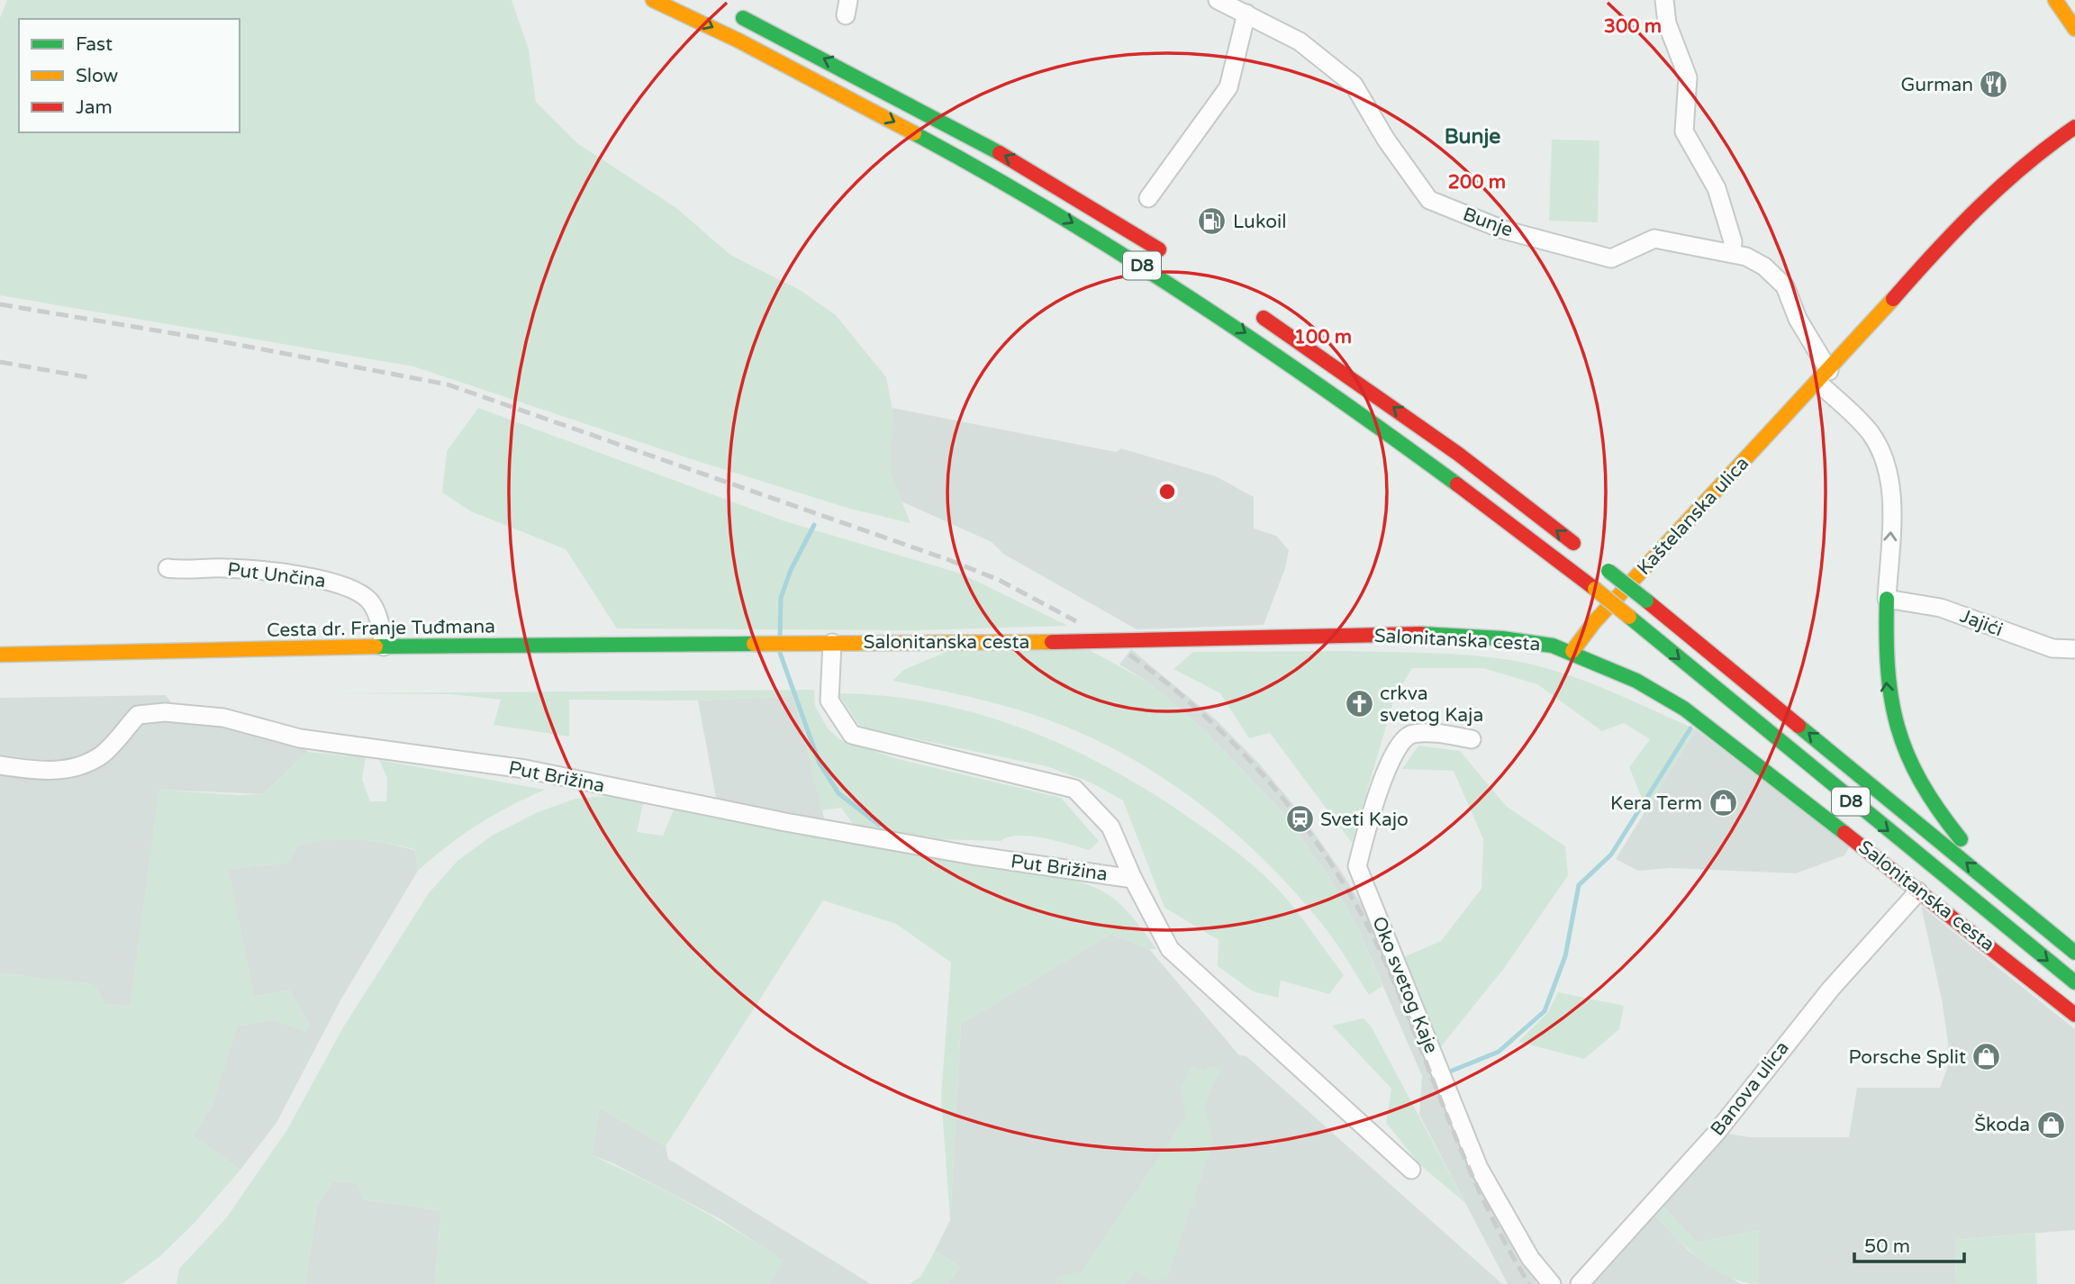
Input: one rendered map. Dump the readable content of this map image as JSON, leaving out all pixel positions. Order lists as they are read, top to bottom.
{
  "streets": {
    "main road": [
      "D8",
      "Kaštelanska ulica",
      "Cesta dr. Franje Tuđmana",
      "Salonitanska cesta"
    ],
    "street": [
      "Bunje",
      "Put Unčina",
      "Jajići",
      "Put Brižina",
      "Oko svetog Kaje",
      "Banova ulica"
    ]
  },
  "crossings": [
    ["Bunje", "Kaštelanska ulica"],
    ["Kaštelanska ulica", "Salonitanska cesta"],
    ["Put Unčina", "Cesta dr. Franje Tuđmana"],
    ["Cesta dr. Franje Tuđmana", "Salonitanska cesta"],
    ["Salonitanska cesta", "Banova ulica"]
  ],
  "districts": ["Bunje"],
  "places": {
    "restaurant": ["Gurman"],
    "fuel station": ["Lukoil"],
    "church": ["crkva svetog Kaja"],
    "shop": ["Kera Term", "Porsche Split", "Škoda"],
    "station": ["Sveti Kajo"]
  },
  "legend": ["Fast", "Slow", "Jam"],
  "scale_bar": "50 m",
  "rings": ["300 m", "200 m", "100 m"]
}
